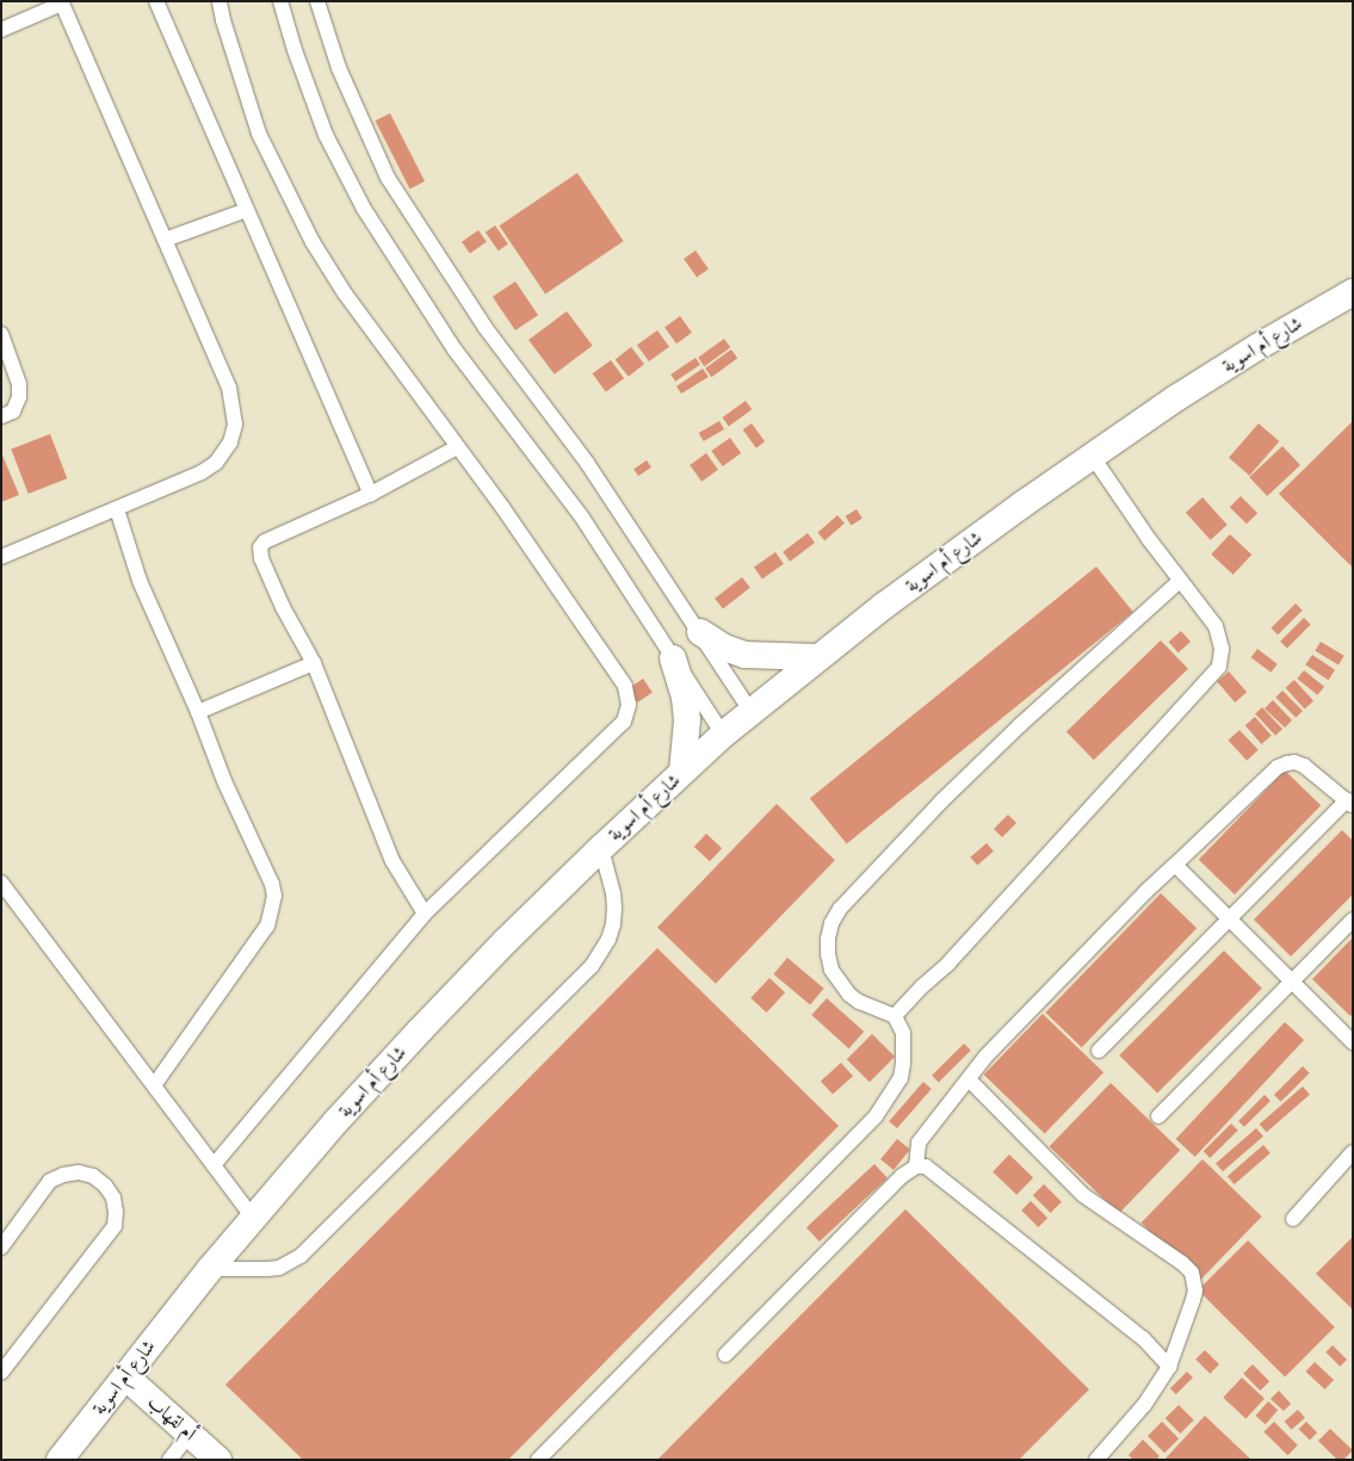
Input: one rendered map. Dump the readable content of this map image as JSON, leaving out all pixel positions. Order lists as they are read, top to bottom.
{
  "streets": {
    "street": ["شارع أم اسوية", "أم لقهاب"]
  },
  "crossings": [
    ["شارع أم اسوية", "أم لقهاب"]
  ]
}
